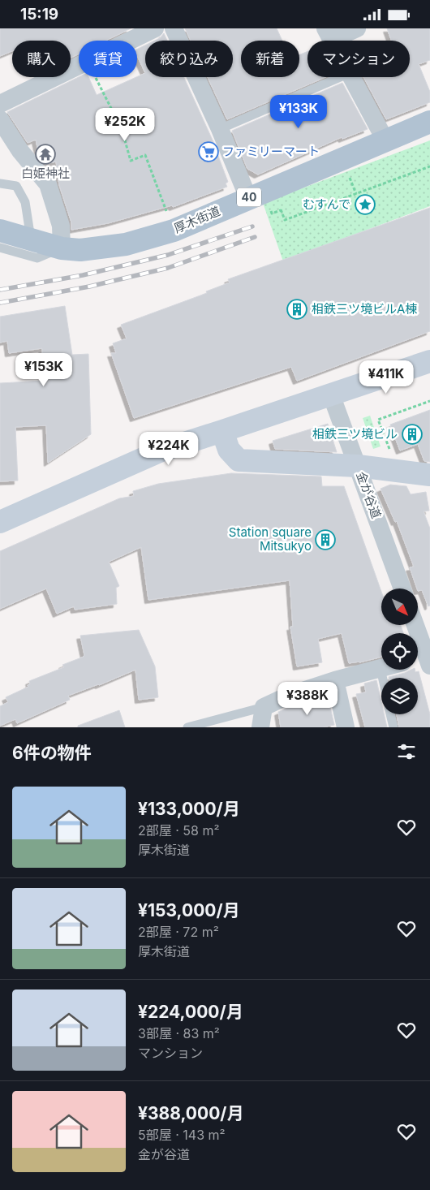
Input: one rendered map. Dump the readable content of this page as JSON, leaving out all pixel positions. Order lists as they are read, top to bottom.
{
  "streets": {
    "main road": ["40", "厚木街道"],
    "street": ["金が谷道"]
  },
  "places": {
    "supermarket": ["ファミリーマート"],
    "temple": ["白姫神社"],
    "place": ["むすんで"],
    "building": ["相鉄三ツ境ビルA棟", "相鉄三ツ境ビル", "Station square Mitsukyo"]
  },
  "north": "bottom right",
  "page": {
    "status": "15:19",
    "chip": [
      "購入",
      "賃貸",
      "絞り込み",
      "新着",
      "マンション"
    ],
    "price": [
      "¥133K",
      "¥252K",
      "¥153K",
      "¥411K",
      "¥224K",
      "¥388K"
    ],
    "heading": "6件の物件",
    "list": [
      {
        "name": "¥133,000/月",
        "note": "2部屋 · 58 m² · 厚木街道"
      },
      {
        "name": "¥153,000/月",
        "note": "2部屋 · 72 m² · 厚木街道"
      },
      {
        "name": "¥224,000/月",
        "note": "3部屋 · 83 m² · マンション"
      },
      {
        "name": "¥388,000/月",
        "note": "5部屋 · 143 m² · 金が谷道"
      }
    ]
  }
}
